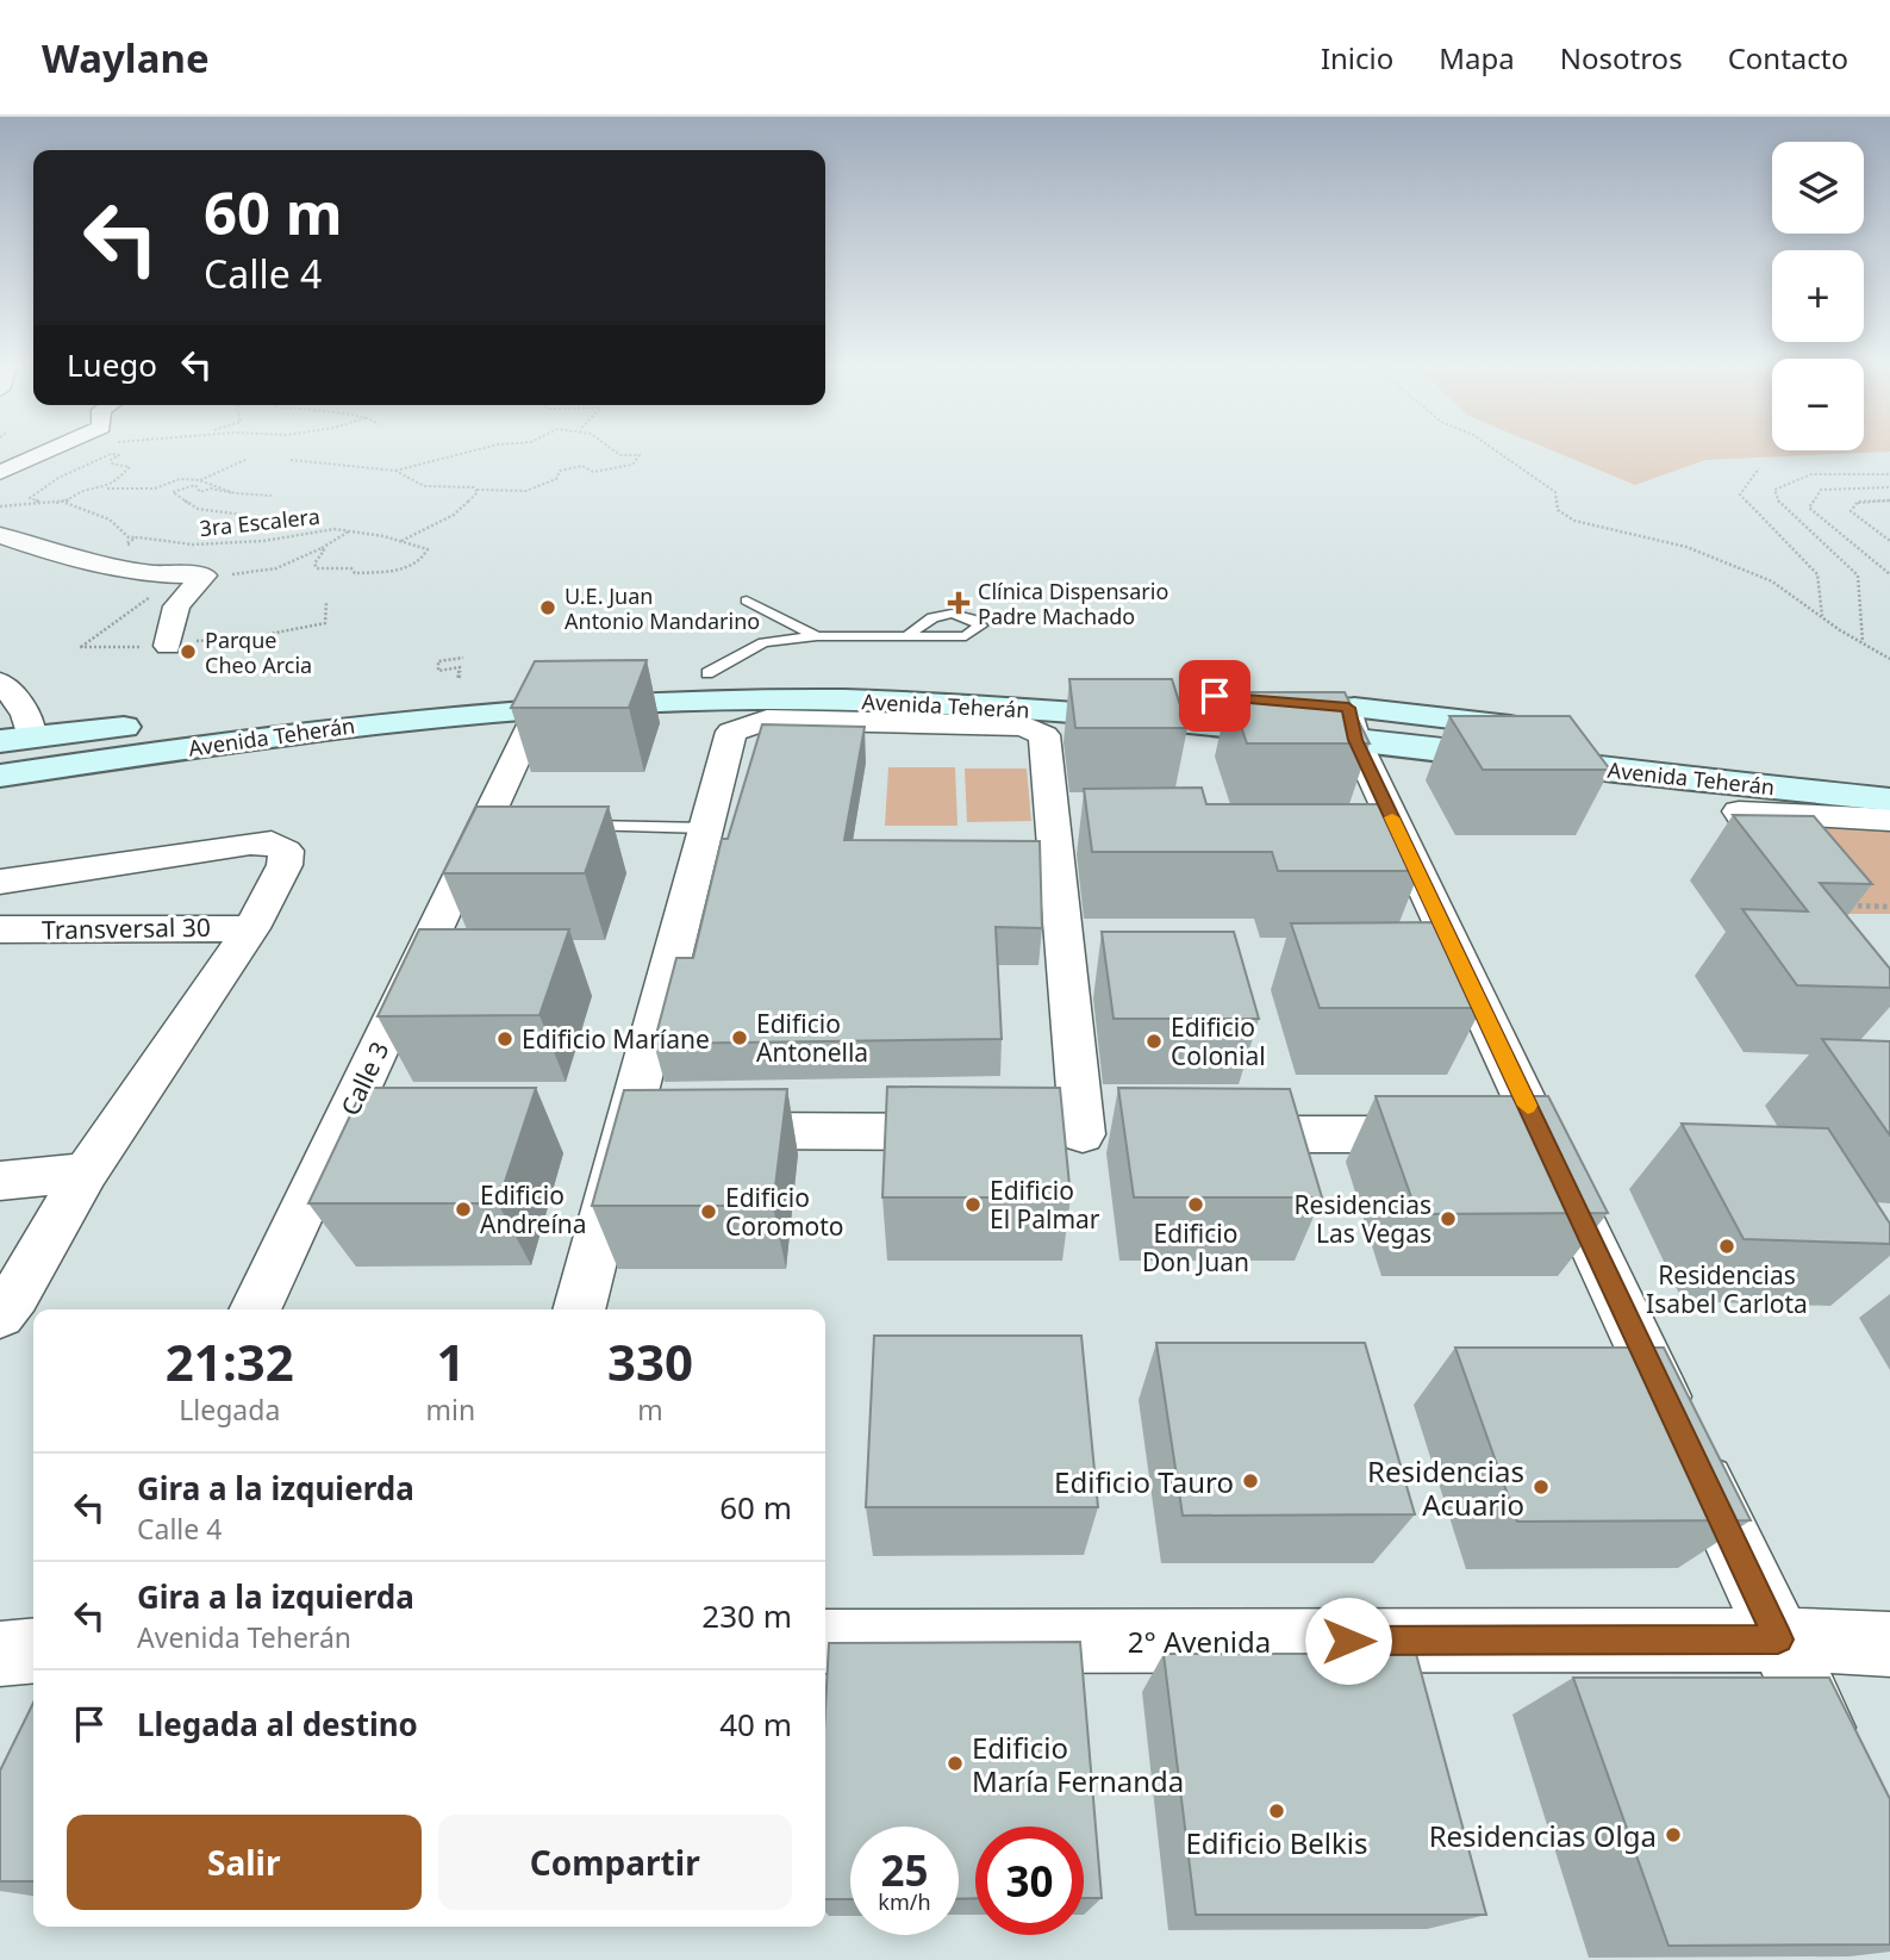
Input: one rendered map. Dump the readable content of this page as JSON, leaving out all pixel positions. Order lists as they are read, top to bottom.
{
  "streets": {
    "main road": ["Avenida Teherán"],
    "street": ["Transversal 30", "Calle 3", "2° Avenida"],
    "path": ["3ra Escalera"]
  },
  "crossings": [
    ["Avenida Teherán", "Calle 3"]
  ],
  "places": {
    "health": ["Clínica Dispensario Padre Machado"],
    "other": [
      "U.E. Juan Antonio Mandarino",
      "Parque Cheo Arcia",
      "Edificio Antonella",
      "Edificio Maríane",
      "Edificio Colonial",
      "Edificio El Palmar",
      "Edificio Don Juan",
      "Edificio Andreína",
      "Edificio Coromoto",
      "Residencias Las Vegas",
      "Residencias Isabel Carlota",
      "Edificio Tauro",
      "Residencias Acuario",
      "Edificio María Fernanda",
      "Edificio Belkis",
      "Residencias Olga"
    ]
  },
  "page": {
    "header": "Waylane",
    "nav": [
      "Inicio",
      "Mapa",
      "Nosotros",
      "Contacto"
    ],
    "map_buttons": ["+", "−"],
    "turn": ["60 m", "Calle 4"],
    "then": "Luego",
    "eta": [
      "21:32",
      "Llegada",
      "1",
      "min",
      "330",
      "m"
    ],
    "list": [
      {
        "name": "Gira a la izquierda",
        "note": "Calle 4",
        "value": "60 m"
      },
      {
        "name": "Gira a la izquierda",
        "note": "Avenida Teherán",
        "value": "230 m"
      },
      {
        "name": "Llegada al destino",
        "value": "40 m"
      }
    ],
    "buttons": ["Salir", "Compartir"],
    "speed": "25 km/h",
    "limit": "30"
  }
}
